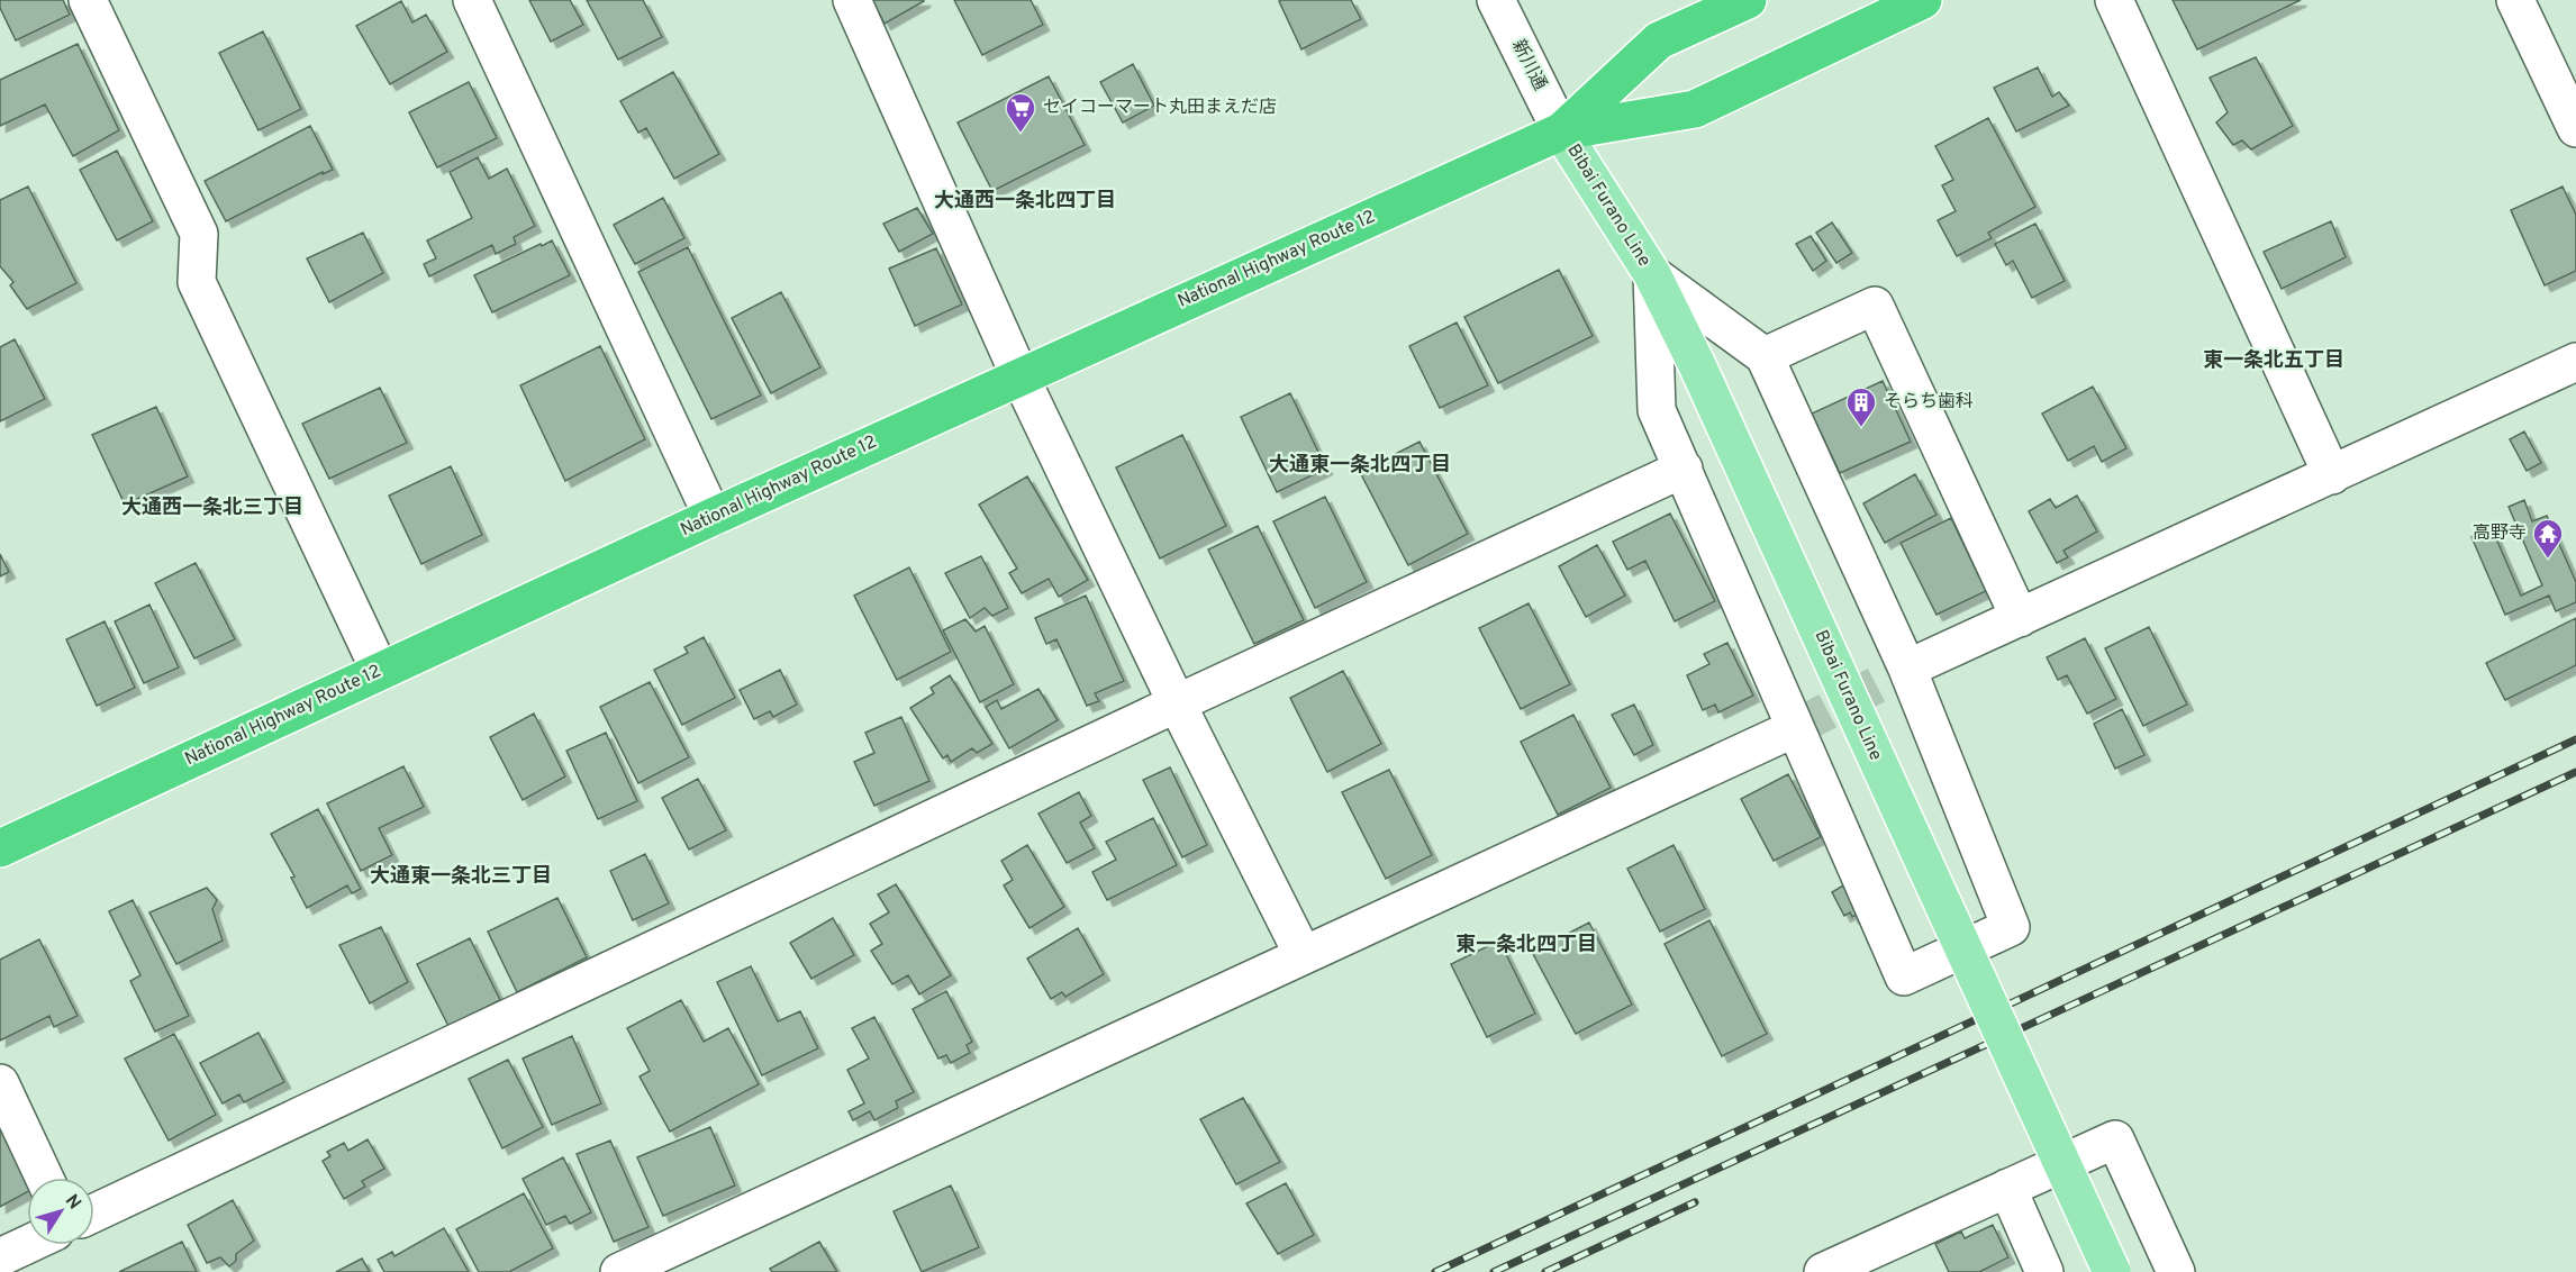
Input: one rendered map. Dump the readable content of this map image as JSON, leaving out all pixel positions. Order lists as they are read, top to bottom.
{
  "streets": {
    "highway": ["National Highway Route 12"],
    "main road": ["Bibai Furano Line"],
    "street": ["新川通"]
  },
  "crossings": [
    ["新川通", "Bibai Furano Line"],
    ["新川通", "National Highway Route 12"],
    ["Bibai Furano Line", "National Highway Route 12"]
  ],
  "districts": [
    "大通西一条北四丁目",
    "東一条北五丁目",
    "大通東一条北四丁目",
    "大通西一条北三丁目",
    "大通東一条北三丁目",
    "東一条北四丁目"
  ],
  "places": {
    "supermarket": ["セイコーマート丸田まえだ店"],
    "building": ["そらち歯科"],
    "temple": ["高野寺"]
  },
  "north": "top right"
}
